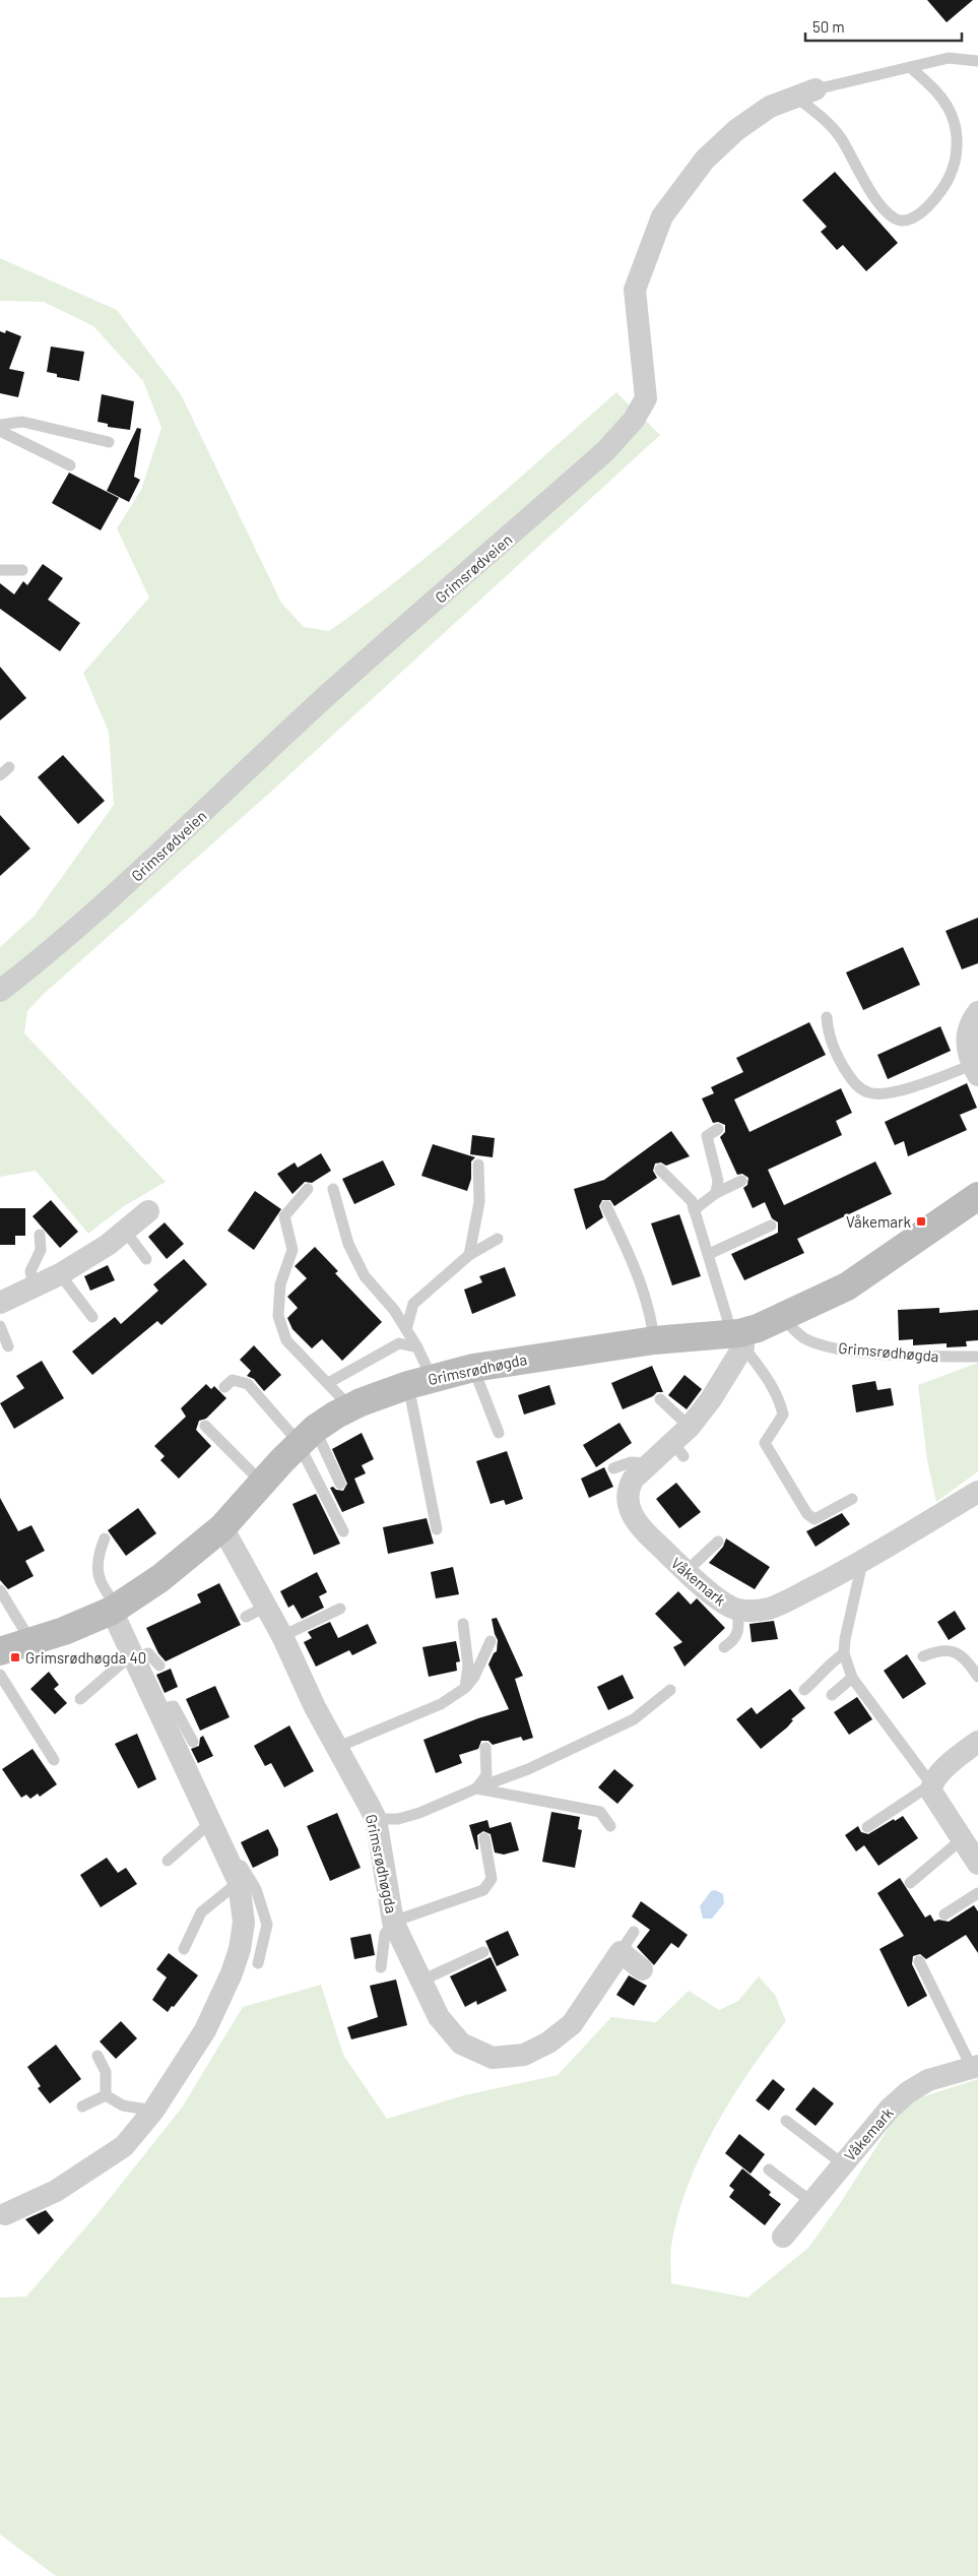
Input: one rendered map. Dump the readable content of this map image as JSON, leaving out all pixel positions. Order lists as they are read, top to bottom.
{
  "streets": {
    "main road": ["Grimsrødhøgda"],
    "street": ["Grimsrødveien", "Våkemark"]
  },
  "crossings": [
    ["Grimsrødhøgda", "Våkemark"]
  ],
  "places": {
    "transit": ["Våkemark", "Grimsrødhøgda 40"]
  },
  "scale_bar": "50 m"
}
